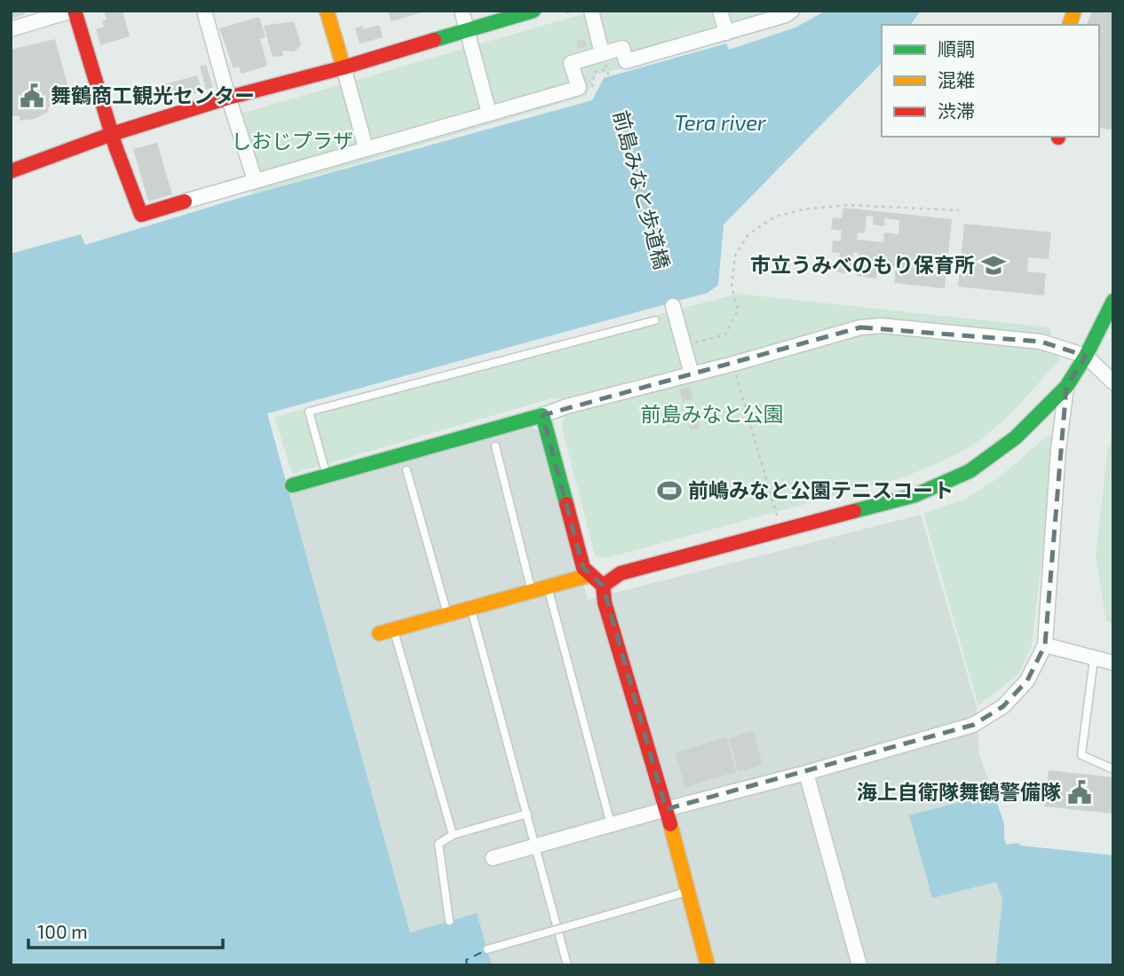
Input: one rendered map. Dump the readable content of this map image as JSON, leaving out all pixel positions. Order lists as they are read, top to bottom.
{
  "streets": {
    "path": ["前島みなと歩道橋"]
  },
  "water": ["Tera river"],
  "parks": ["しおじプラザ", "前島みなと公園"],
  "places": {
    "public building": ["舞鶴商工観光センター", "海上自衛隊舞鶴警備隊"],
    "school or university": ["市立うみべのもり保育所"],
    "sports": ["前嶋みなと公園テニスコート"]
  },
  "legend": ["順調", "混雑", "渋滞"],
  "scale_bar": "100 m"
}
